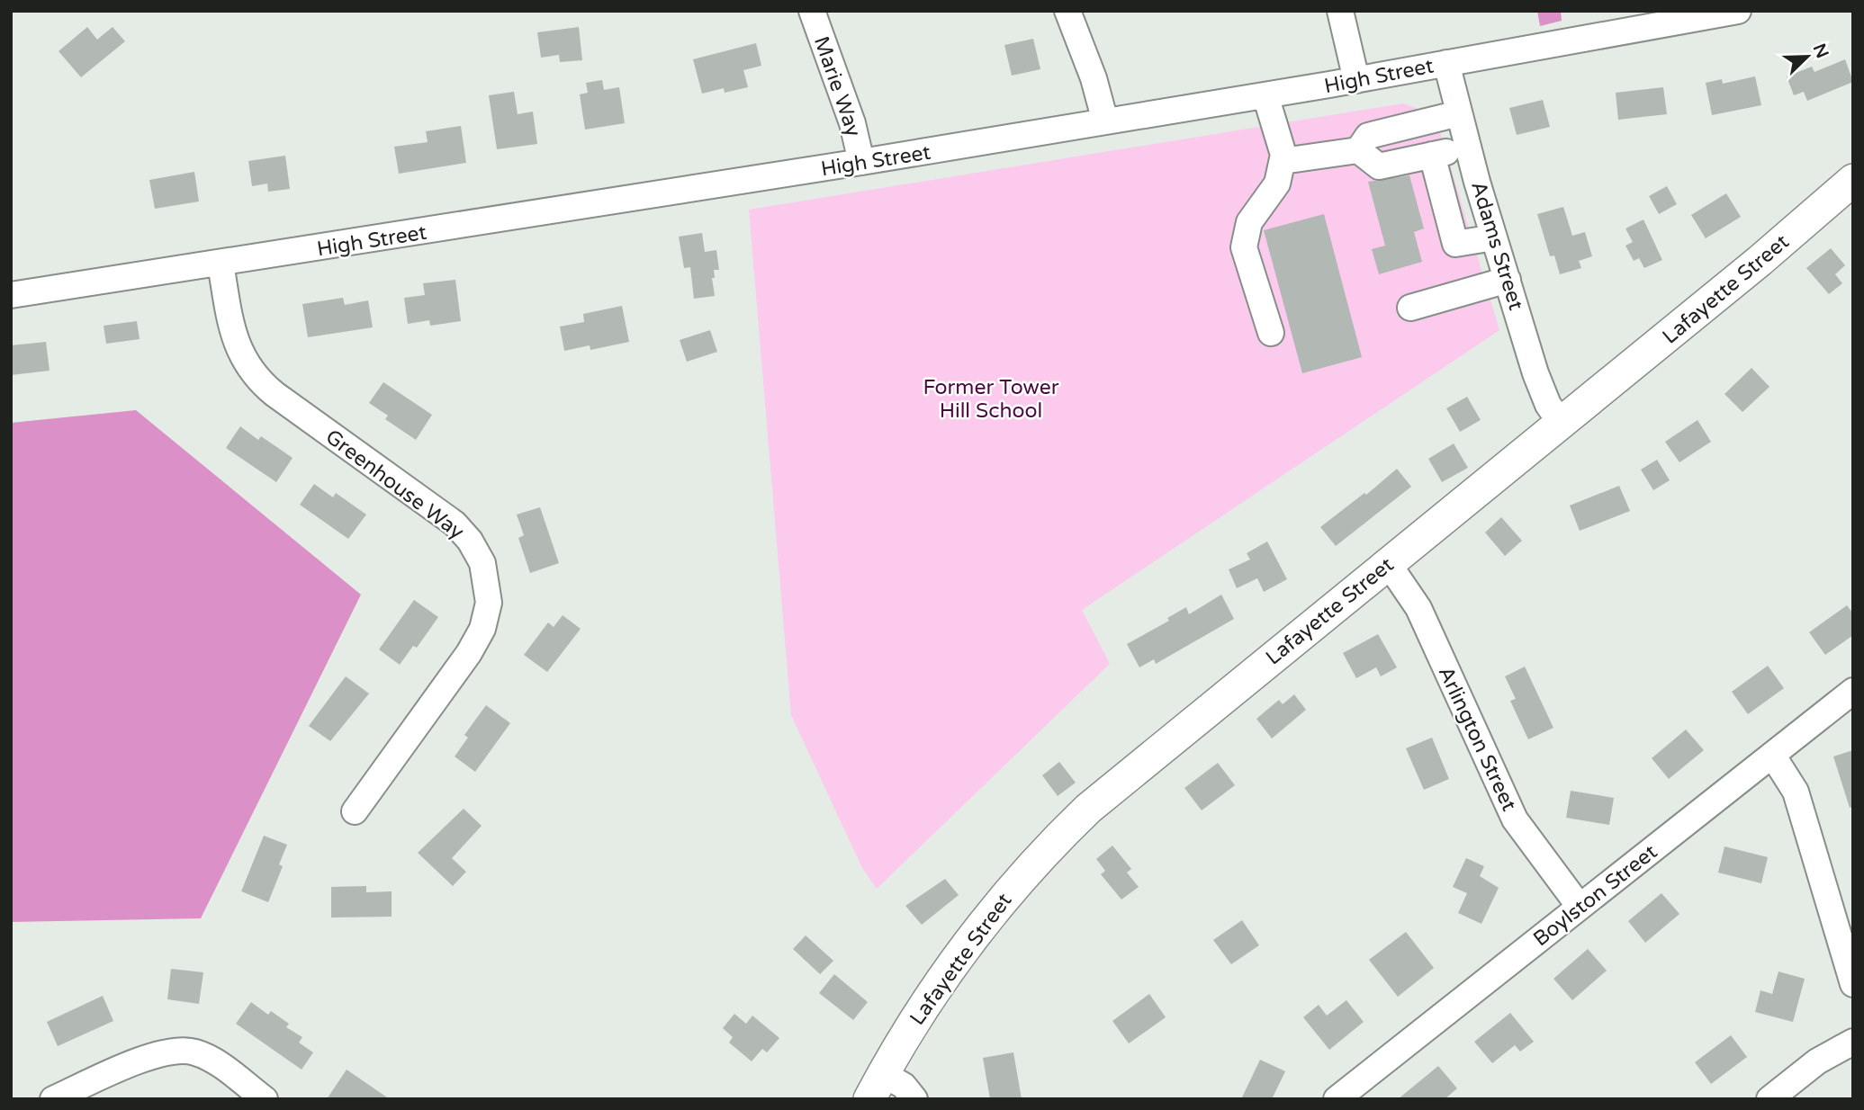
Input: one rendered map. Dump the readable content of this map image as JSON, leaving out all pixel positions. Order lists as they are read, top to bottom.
{
  "streets": {
    "main road": ["Lafayette Street"],
    "street": [
      "High Street",
      "Marie Way",
      "Adams Street",
      "Greenhouse Way",
      "Arlington Street",
      "Boylston Street"
    ]
  },
  "crossings": [
    ["High Street", "Marie Way"],
    ["High Street", "Adams Street"],
    ["High Street", "Greenhouse Way"],
    ["Adams Street", "Lafayette Street"],
    ["Lafayette Street", "Arlington Street"],
    ["Arlington Street", "Boylston Street"]
  ],
  "parks": ["Former Tower Hill School"],
  "north": "top right"
}
